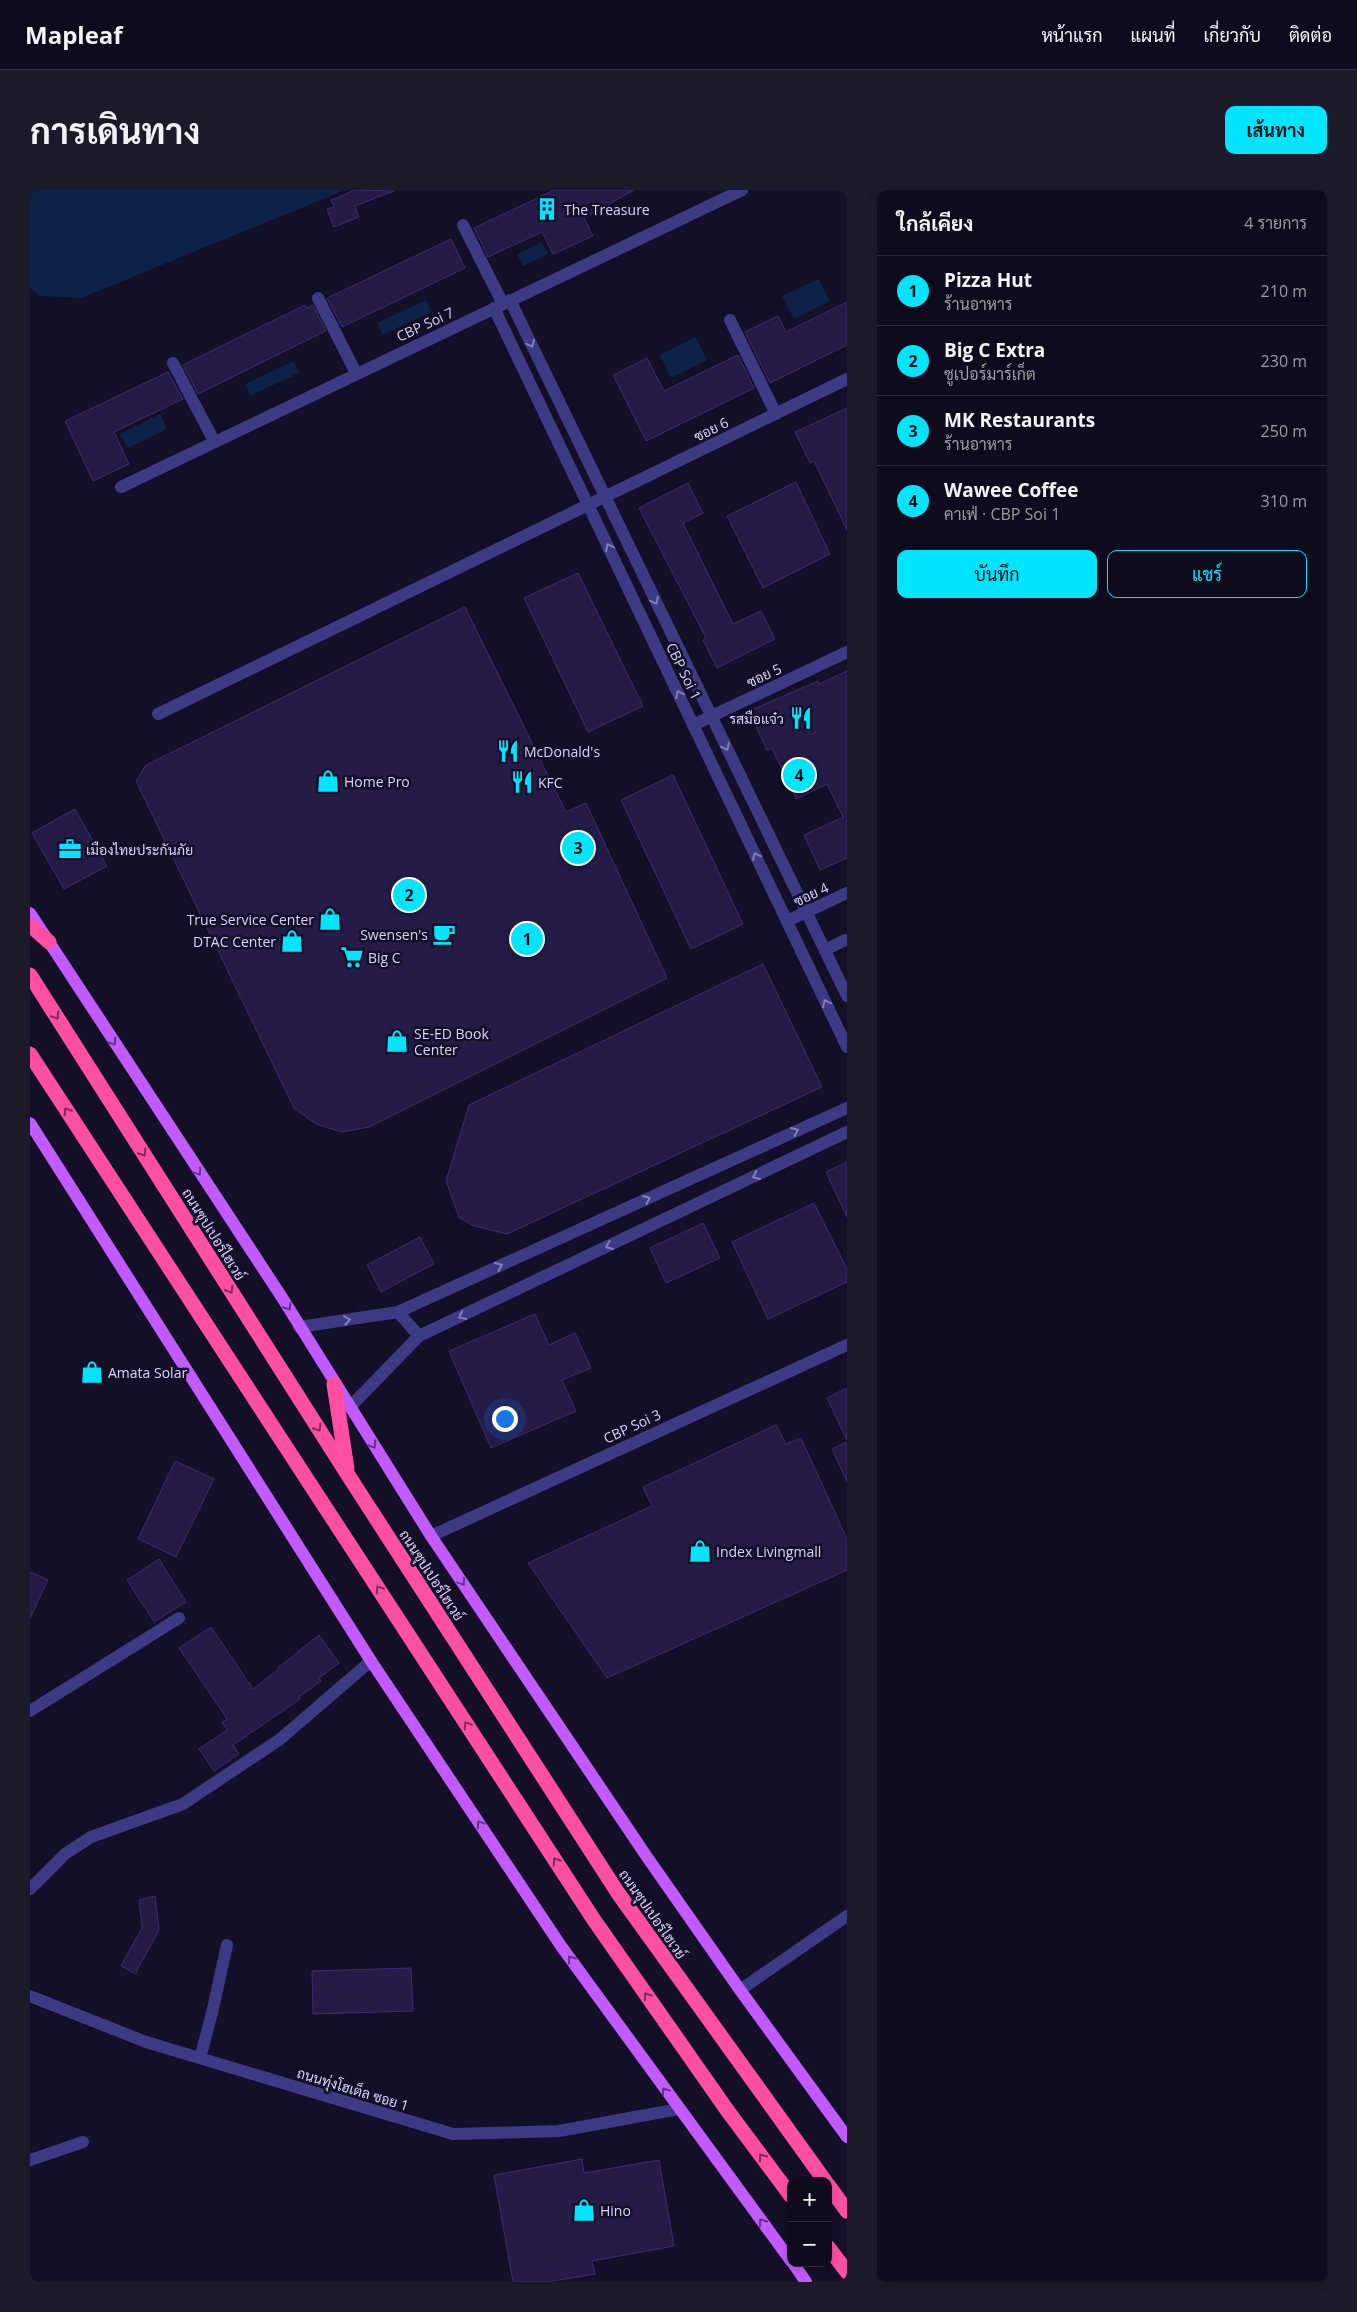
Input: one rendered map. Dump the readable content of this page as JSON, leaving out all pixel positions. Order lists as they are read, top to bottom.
{
  "streets": {
    "highway": ["ถนนซุปเปอร์ไฮเวย์"],
    "street": [
      "CBP Soi 7",
      "ซอย 6",
      "CBP Soi 1",
      "ซอย 5",
      "ซอย 4",
      "CBP Soi 3",
      "ถนนทุ่งโฮเต็ล ซอย 1"
    ]
  },
  "crossings": [
    ["CBP Soi 7", "CBP Soi 1"],
    ["ซอย 6", "CBP Soi 1"],
    ["CBP Soi 1", "ซอย 5"],
    ["CBP Soi 1", "ซอย 4"]
  ],
  "places": {
    "building": ["The Treasure"],
    "restaurant": ["รสมือแจ๋ว", "McDonald's", "KFC"],
    "shop": [
      "Home Pro",
      "True Service Center",
      "DTAC Center",
      "SE-ED Book Center",
      "Amata Solar",
      "Index Livingmall",
      "Hino"
    ],
    "office": ["เมืองไทยประกันภัย"],
    "cafe": ["Swensen's"],
    "supermarket": ["Big C"]
  },
  "page": {
    "header": "Mapleaf",
    "nav": [
      "หน้าแรก",
      "แผนที่",
      "เกี่ยวกับ",
      "ติดต่อ"
    ],
    "buttons": [
      "เส้นทาง",
      ["บันทึก", "แชร์"]
    ],
    "title": "การเดินทาง",
    "heading": ["ใกล้เคียง", "4 รายการ"],
    "list": [
      {
        "mark": "1",
        "name": "Pizza Hut",
        "note": "ร้านอาหาร",
        "value": "210 m"
      },
      {
        "mark": "2",
        "name": "Big C Extra",
        "note": "ซูเปอร์มาร์เก็ต",
        "value": "230 m"
      },
      {
        "mark": "3",
        "name": "MK Restaurants",
        "note": "ร้านอาหาร",
        "value": "250 m"
      },
      {
        "mark": "4",
        "name": "Wawee Coffee",
        "note": "คาเฟ่ · CBP Soi 1",
        "value": "310 m"
      }
    ],
    "pins": [
      "4",
      "3",
      "2",
      "1"
    ],
    "map_buttons": ["+", "−"]
  }
}
